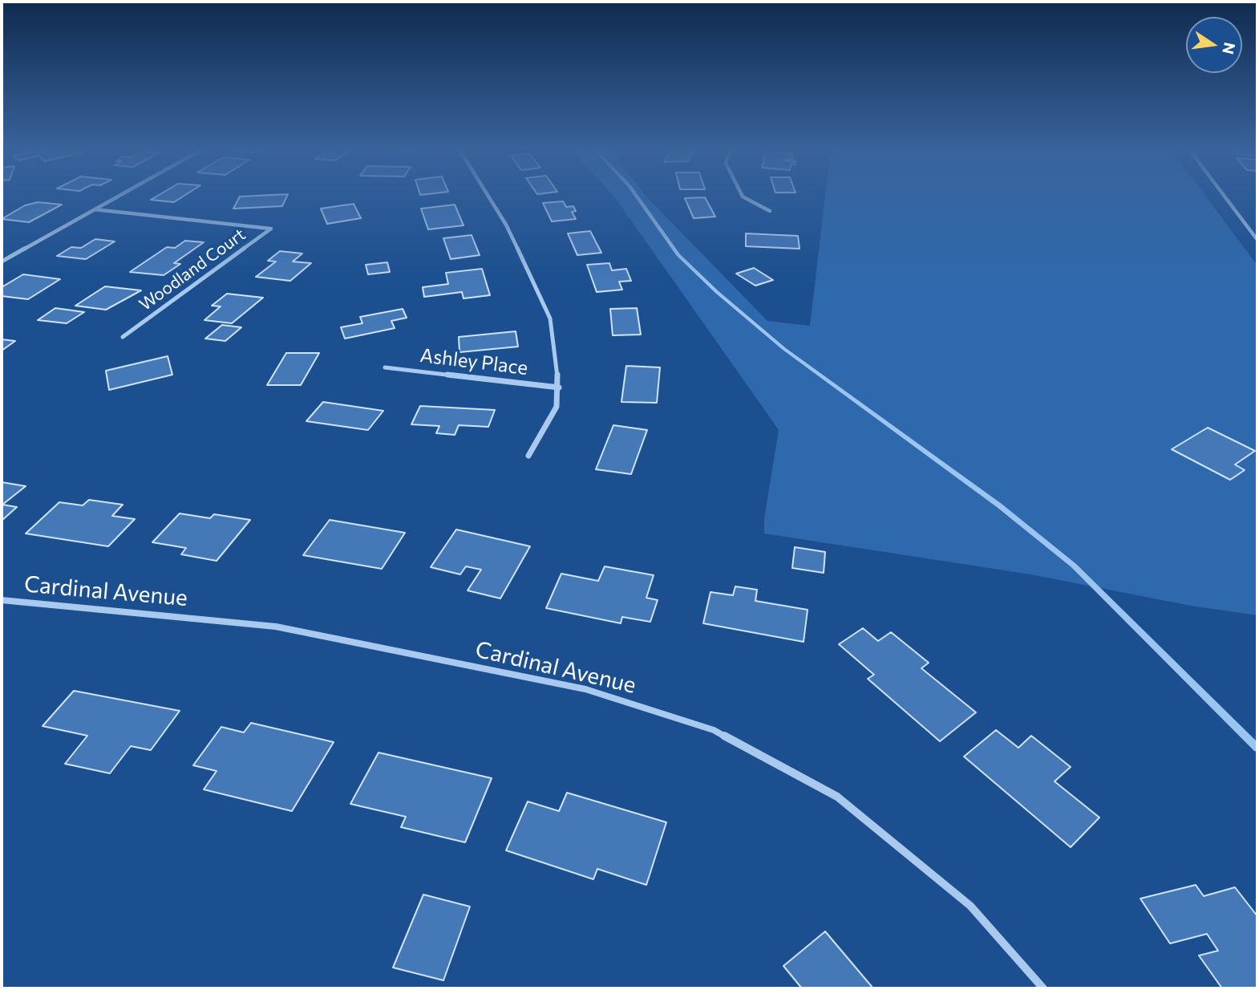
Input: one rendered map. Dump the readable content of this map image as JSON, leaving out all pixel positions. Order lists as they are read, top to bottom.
{
  "streets": {
    "street": ["Woodland Court", "Ashley Place", "Cardinal Avenue"]
  },
  "north": "right"
}
